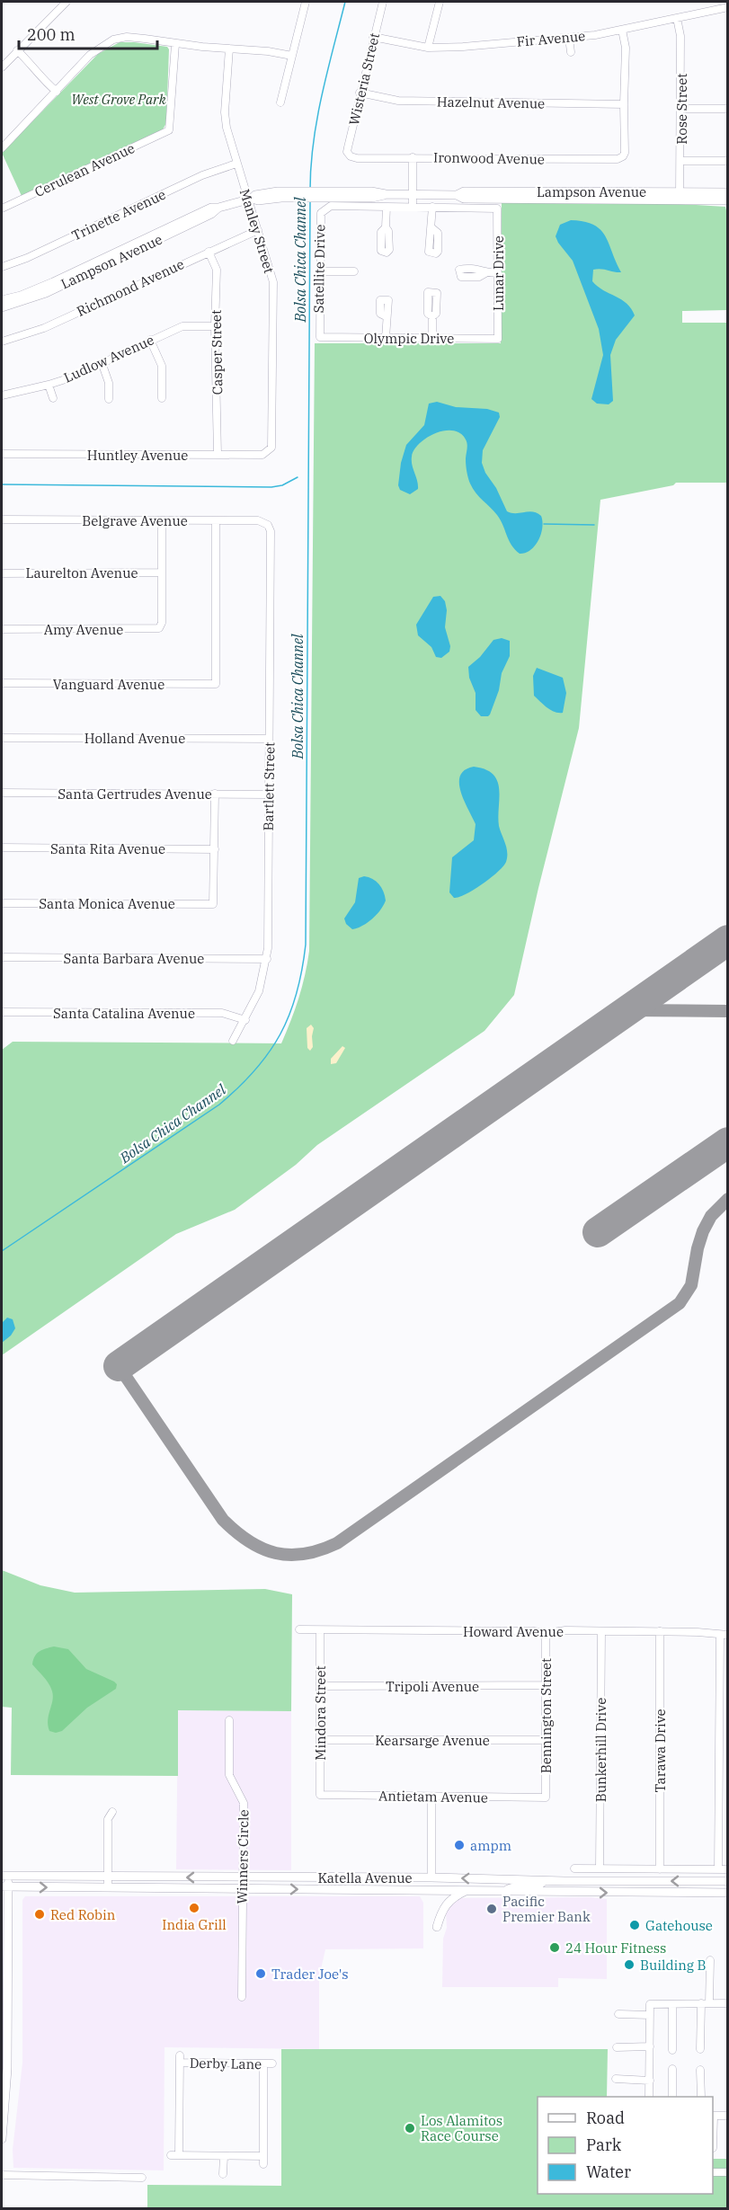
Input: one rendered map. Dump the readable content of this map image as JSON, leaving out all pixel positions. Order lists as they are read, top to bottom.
{
  "streets": {
    "main road": ["Lampson Avenue", "Katella Avenue"],
    "street": [
      "Fir Avenue",
      "Wisteria Street",
      "Hazelnut Avenue",
      "Rose Street",
      "Ironwood Avenue",
      "Cerulean Avenue",
      "Trinette Avenue",
      "Manley Street",
      "Satellite Drive",
      "Lunar Drive",
      "Richmond Avenue",
      "Olympic Drive",
      "Casper Street",
      "Ludlow Avenue",
      "Huntley Avenue",
      "Belgrave Avenue",
      "Laurelton Avenue",
      "Amy Avenue",
      "Vanguard Avenue",
      "Holland Avenue",
      "Bartlett Street",
      "Santa Gertrudes Avenue",
      "Santa Rita Avenue",
      "Santa Monica Avenue",
      "Santa Barbara Avenue",
      "Santa Catalina Avenue",
      "Howard Avenue",
      "Tripoli Avenue",
      "Mindora Street",
      "Bennington Street",
      "Kearsarge Avenue",
      "Bunkerhill Drive",
      "Tarawa Drive",
      "Antietam Avenue",
      "Winners Circle",
      "Derby Lane"
    ]
  },
  "crossings": [
    ["Fir Avenue", "Wisteria Street"],
    ["Fir Avenue", "Rose Street"],
    ["Wisteria Street", "Hazelnut Avenue"],
    ["Wisteria Street", "Ironwood Avenue"],
    ["Hazelnut Avenue", "Ironwood Avenue"],
    ["Rose Street", "Lampson Avenue"],
    ["Lampson Avenue", "Manley Street"],
    ["Trinette Avenue", "Manley Street"],
    ["Manley Street", "Richmond Avenue"],
    ["Manley Street", "Huntley Avenue"],
    ["Satellite Drive", "Olympic Drive"],
    ["Lunar Drive", "Olympic Drive"],
    ["Richmond Avenue", "Casper Street"],
    ["Casper Street", "Ludlow Avenue"],
    ["Casper Street", "Huntley Avenue"],
    ["Belgrave Avenue", "Vanguard Avenue"],
    ["Belgrave Avenue", "Bartlett Street"],
    ["Laurelton Avenue", "Amy Avenue"],
    ["Holland Avenue", "Bartlett Street"],
    ["Bartlett Street", "Santa Gertrudes Avenue"],
    ["Bartlett Street", "Santa Barbara Avenue"],
    ["Bartlett Street", "Santa Catalina Avenue"],
    ["Santa Rita Avenue", "Santa Monica Avenue"],
    ["Howard Avenue", "Mindora Street"],
    ["Howard Avenue", "Bennington Street"],
    ["Howard Avenue", "Bunkerhill Drive"],
    ["Howard Avenue", "Tarawa Drive"],
    ["Tripoli Avenue", "Mindora Street"],
    ["Tripoli Avenue", "Bennington Street"],
    ["Mindora Street", "Kearsarge Avenue"],
    ["Mindora Street", "Antietam Avenue"],
    ["Bennington Street", "Kearsarge Avenue"],
    ["Bennington Street", "Antietam Avenue"],
    ["Winners Circle", "Katella Avenue"]
  ],
  "water": ["Bolsa Chica Channel"],
  "parks": ["West Grove Park"],
  "places": [
    "ampm",
    "India Grill",
    "Pacific Premier Bank",
    "Red Robin",
    "Gatehouse",
    "24 Hour Fitness",
    "Building B",
    "Trader Joe's",
    "Los Alamitos Race Course"
  ],
  "legend": ["Road", "Park", "Water"],
  "scale_bar": "200 m"
}
